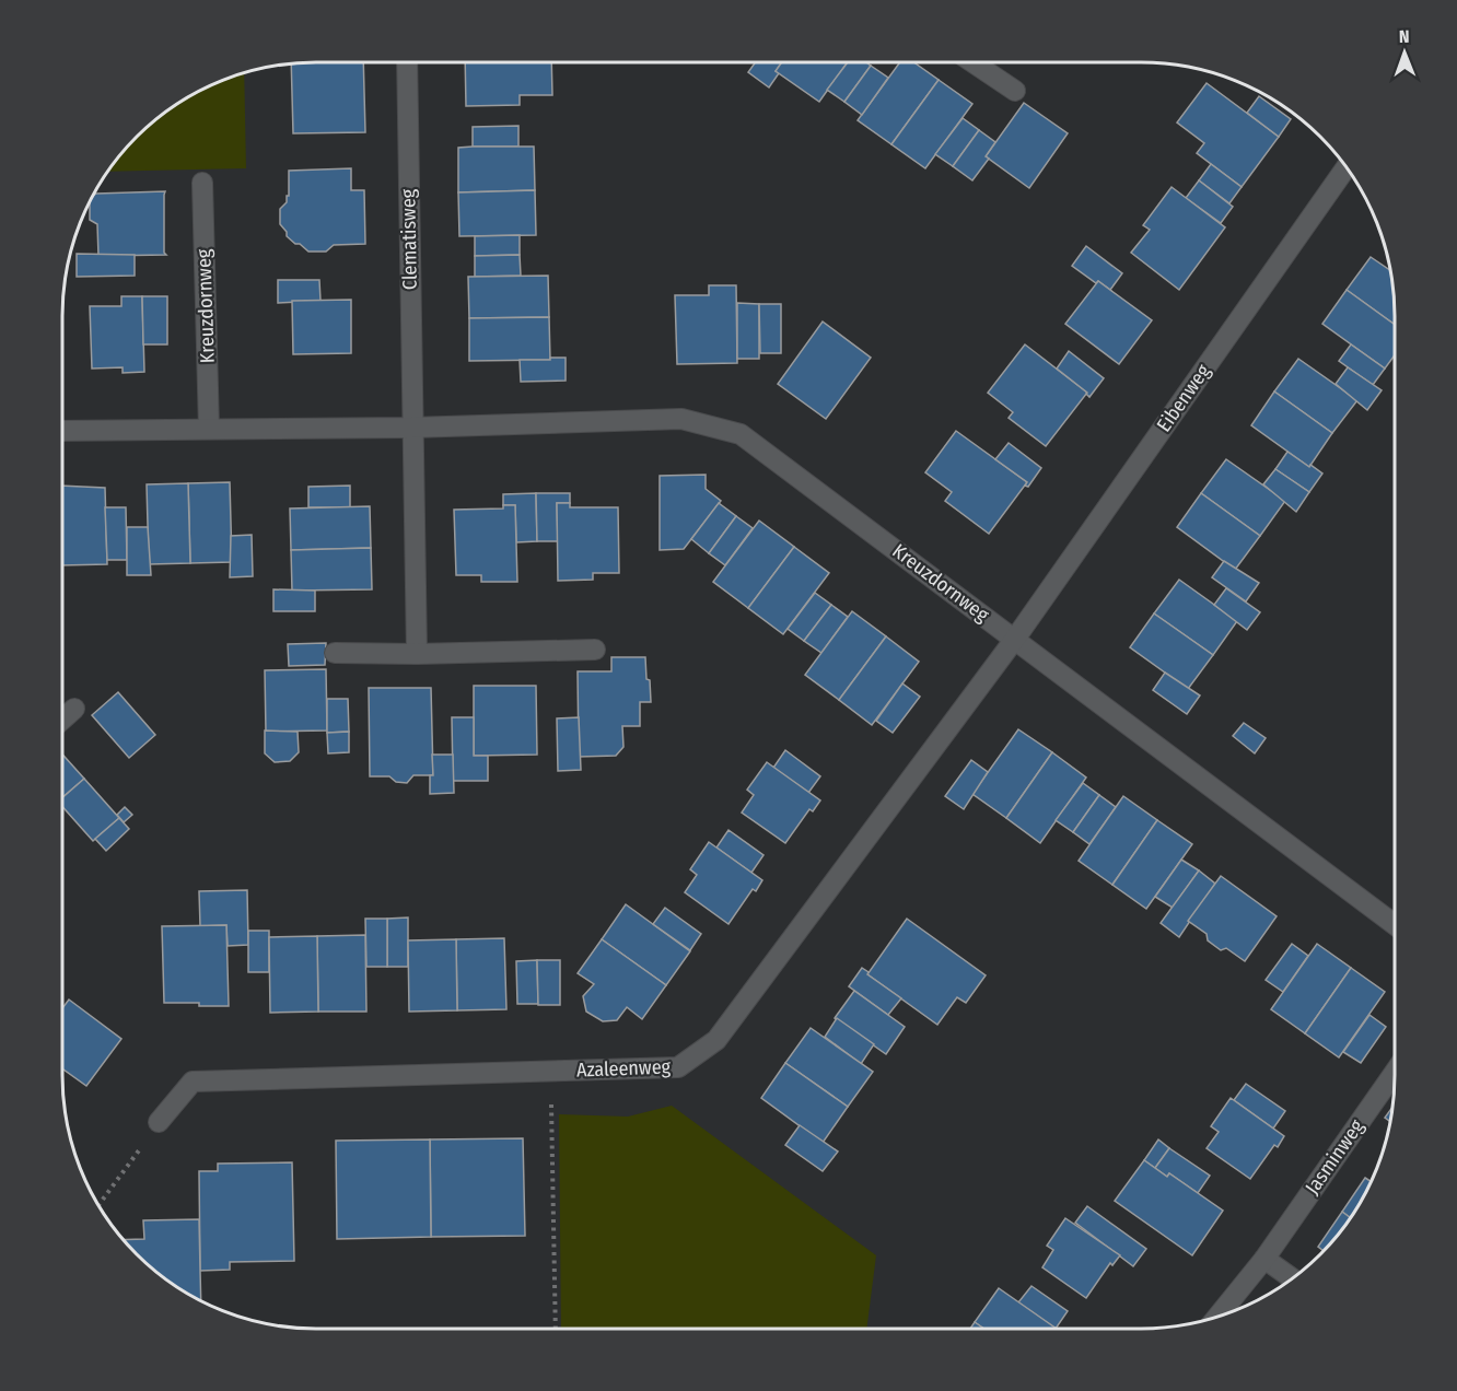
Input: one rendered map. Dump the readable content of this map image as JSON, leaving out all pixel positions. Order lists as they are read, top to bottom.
{
  "streets": {
    "street": [
      "Clematisweg",
      "Kreuzdornweg",
      "Eibenweg",
      "Azaleenweg",
      "Jasminweg"
    ]
  },
  "crossings": [
    ["Clematisweg", "Kreuzdornweg"],
    ["Kreuzdornweg", "Eibenweg"],
    ["Kreuzdornweg", "Azaleenweg"],
    ["Eibenweg", "Azaleenweg"]
  ],
  "north": "top"
}
